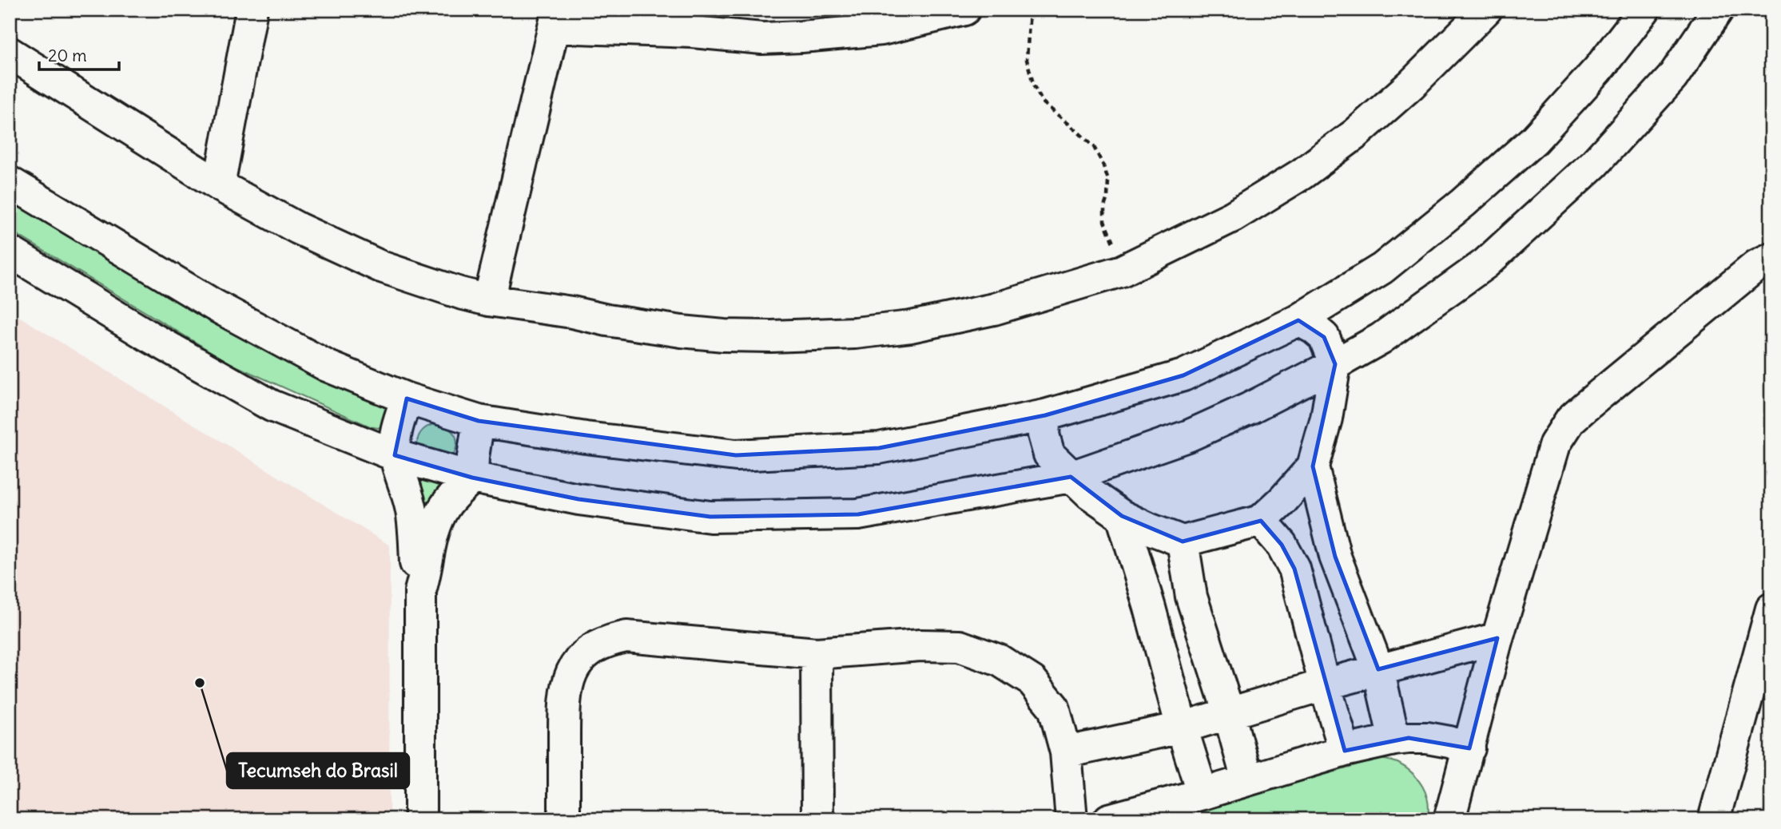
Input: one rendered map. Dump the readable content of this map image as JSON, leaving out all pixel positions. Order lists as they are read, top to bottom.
{
  "places": ["Tecumseh do Brasil"],
  "scale_bar": "20 m"
}
